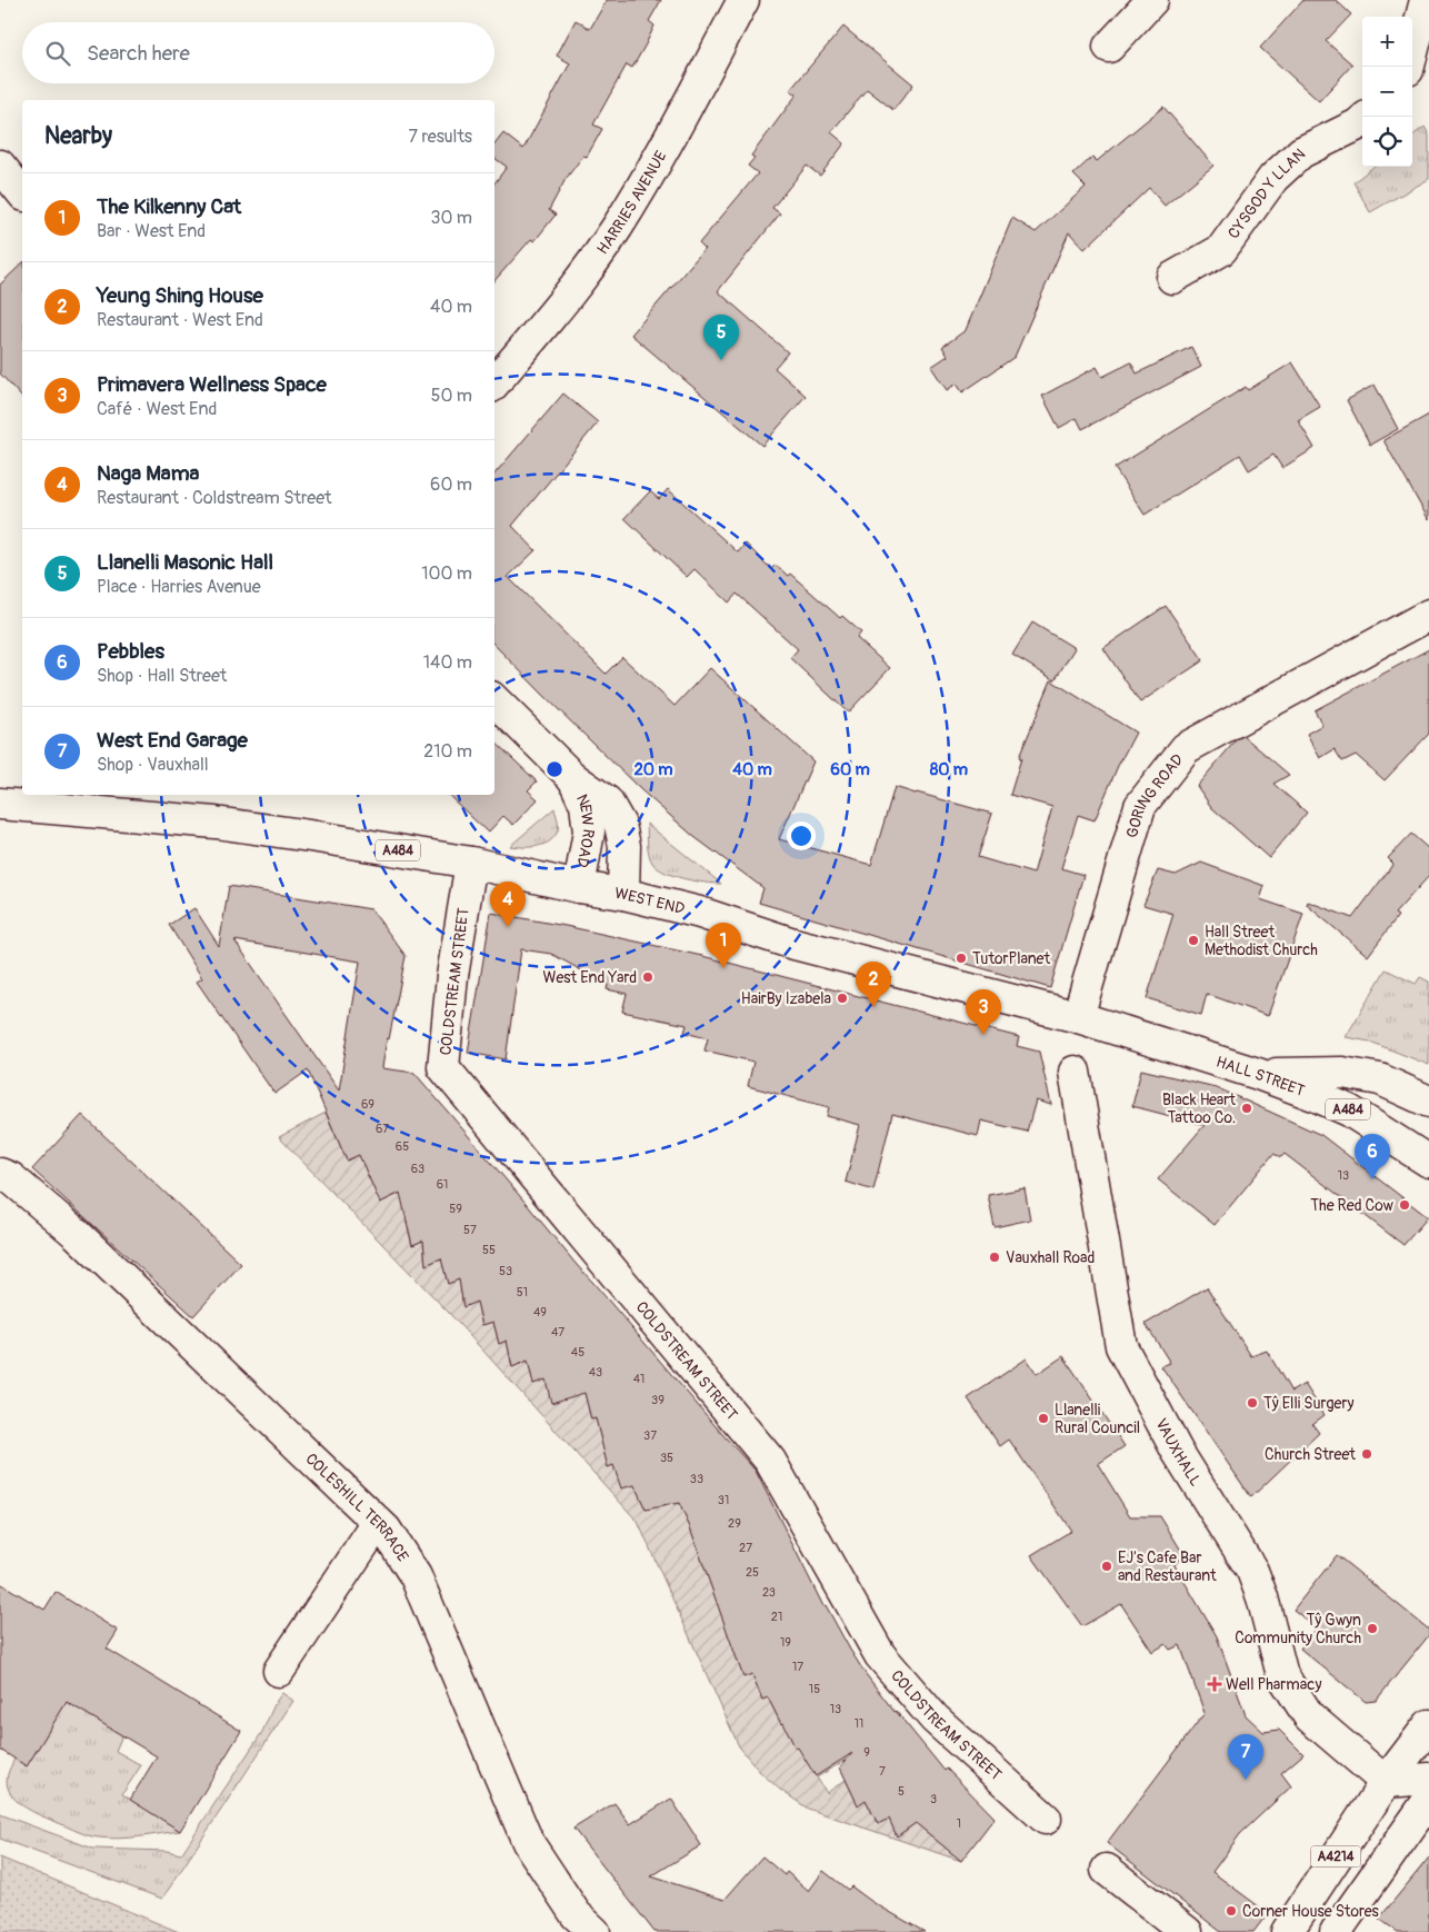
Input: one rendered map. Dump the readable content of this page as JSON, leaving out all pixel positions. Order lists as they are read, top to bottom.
{
  "streets": {
    "street": [
      "CYSGOD Y LLAN",
      "HARRIES AVENUE",
      "GORING ROAD",
      "NEW ROAD",
      "A484",
      "WEST END",
      "COLDSTREAM STREET",
      "HALL STREET",
      "VAUXHALL",
      "COLESHILL TERRACE",
      "A4214"
    ]
  },
  "crossings": [
    ["GORING ROAD", "WEST END"],
    ["GORING ROAD", "HALL STREET"],
    ["NEW ROAD", "WEST END"],
    ["A484", "HALL STREET"],
    ["WEST END", "COLDSTREAM STREET"],
    ["WEST END", "HALL STREET"],
    ["VAUXHALL", "A4214"]
  ],
  "places": {
    "other": [
      "Hall Street Methodist Church",
      "TutorPlanet",
      "West End Yard",
      "HairBy Izabela",
      "Black Heart Tattoo Co.",
      "The Red Cow",
      "Vauxhall Road",
      "Tŷ Elli Surgery",
      "Llanelli Rural Council",
      "Church Street",
      "EJ's Cafe Bar and Restaurant",
      "Tŷ Gwyn Community Church",
      "Corner House Stores"
    ],
    "health": ["Well Pharmacy"]
  },
  "house_numbers": [
    "69",
    "67",
    "65",
    "63",
    "13",
    "61",
    "59",
    "57",
    "55",
    "53",
    "51",
    "49",
    "47",
    "45",
    "43",
    "41",
    "39",
    "37",
    "35",
    "33",
    "31",
    "29",
    "27",
    "25",
    "23",
    "21",
    "19",
    "17",
    "15",
    "13",
    "11",
    "9",
    "7",
    "5",
    "3",
    "1"
  ],
  "page": {
    "map_buttons": ["+", "−"],
    "search": "Search here",
    "heading": ["Nearby", "7 results"],
    "list": [
      {
        "mark": "1",
        "name": "The Kilkenny Cat",
        "note": "Bar · West End",
        "value": "30 m"
      },
      {
        "mark": "2",
        "name": "Yeung Shing House",
        "note": "Restaurant · West End",
        "value": "40 m"
      },
      {
        "mark": "3",
        "name": "Primavera Wellness Space",
        "note": "Café · West End",
        "value": "50 m"
      },
      {
        "mark": "4",
        "name": "Naga Mama",
        "note": "Restaurant · Coldstream Street",
        "value": "60 m"
      },
      {
        "mark": "5",
        "name": "Llanelli Masonic Hall",
        "note": "Place · Harries Avenue",
        "value": "100 m"
      },
      {
        "mark": "6",
        "name": "Pebbles",
        "note": "Shop · Hall Street",
        "value": "140 m"
      },
      {
        "mark": "7",
        "name": "West End Garage",
        "note": "Shop · Vauxhall",
        "value": "210 m"
      }
    ],
    "pins": [
      "5",
      "4",
      "1",
      "2",
      "3",
      "6",
      "7"
    ]
  },
  "rings": [
    "20 m",
    "40 m",
    "60 m",
    "80 m"
  ]
}
